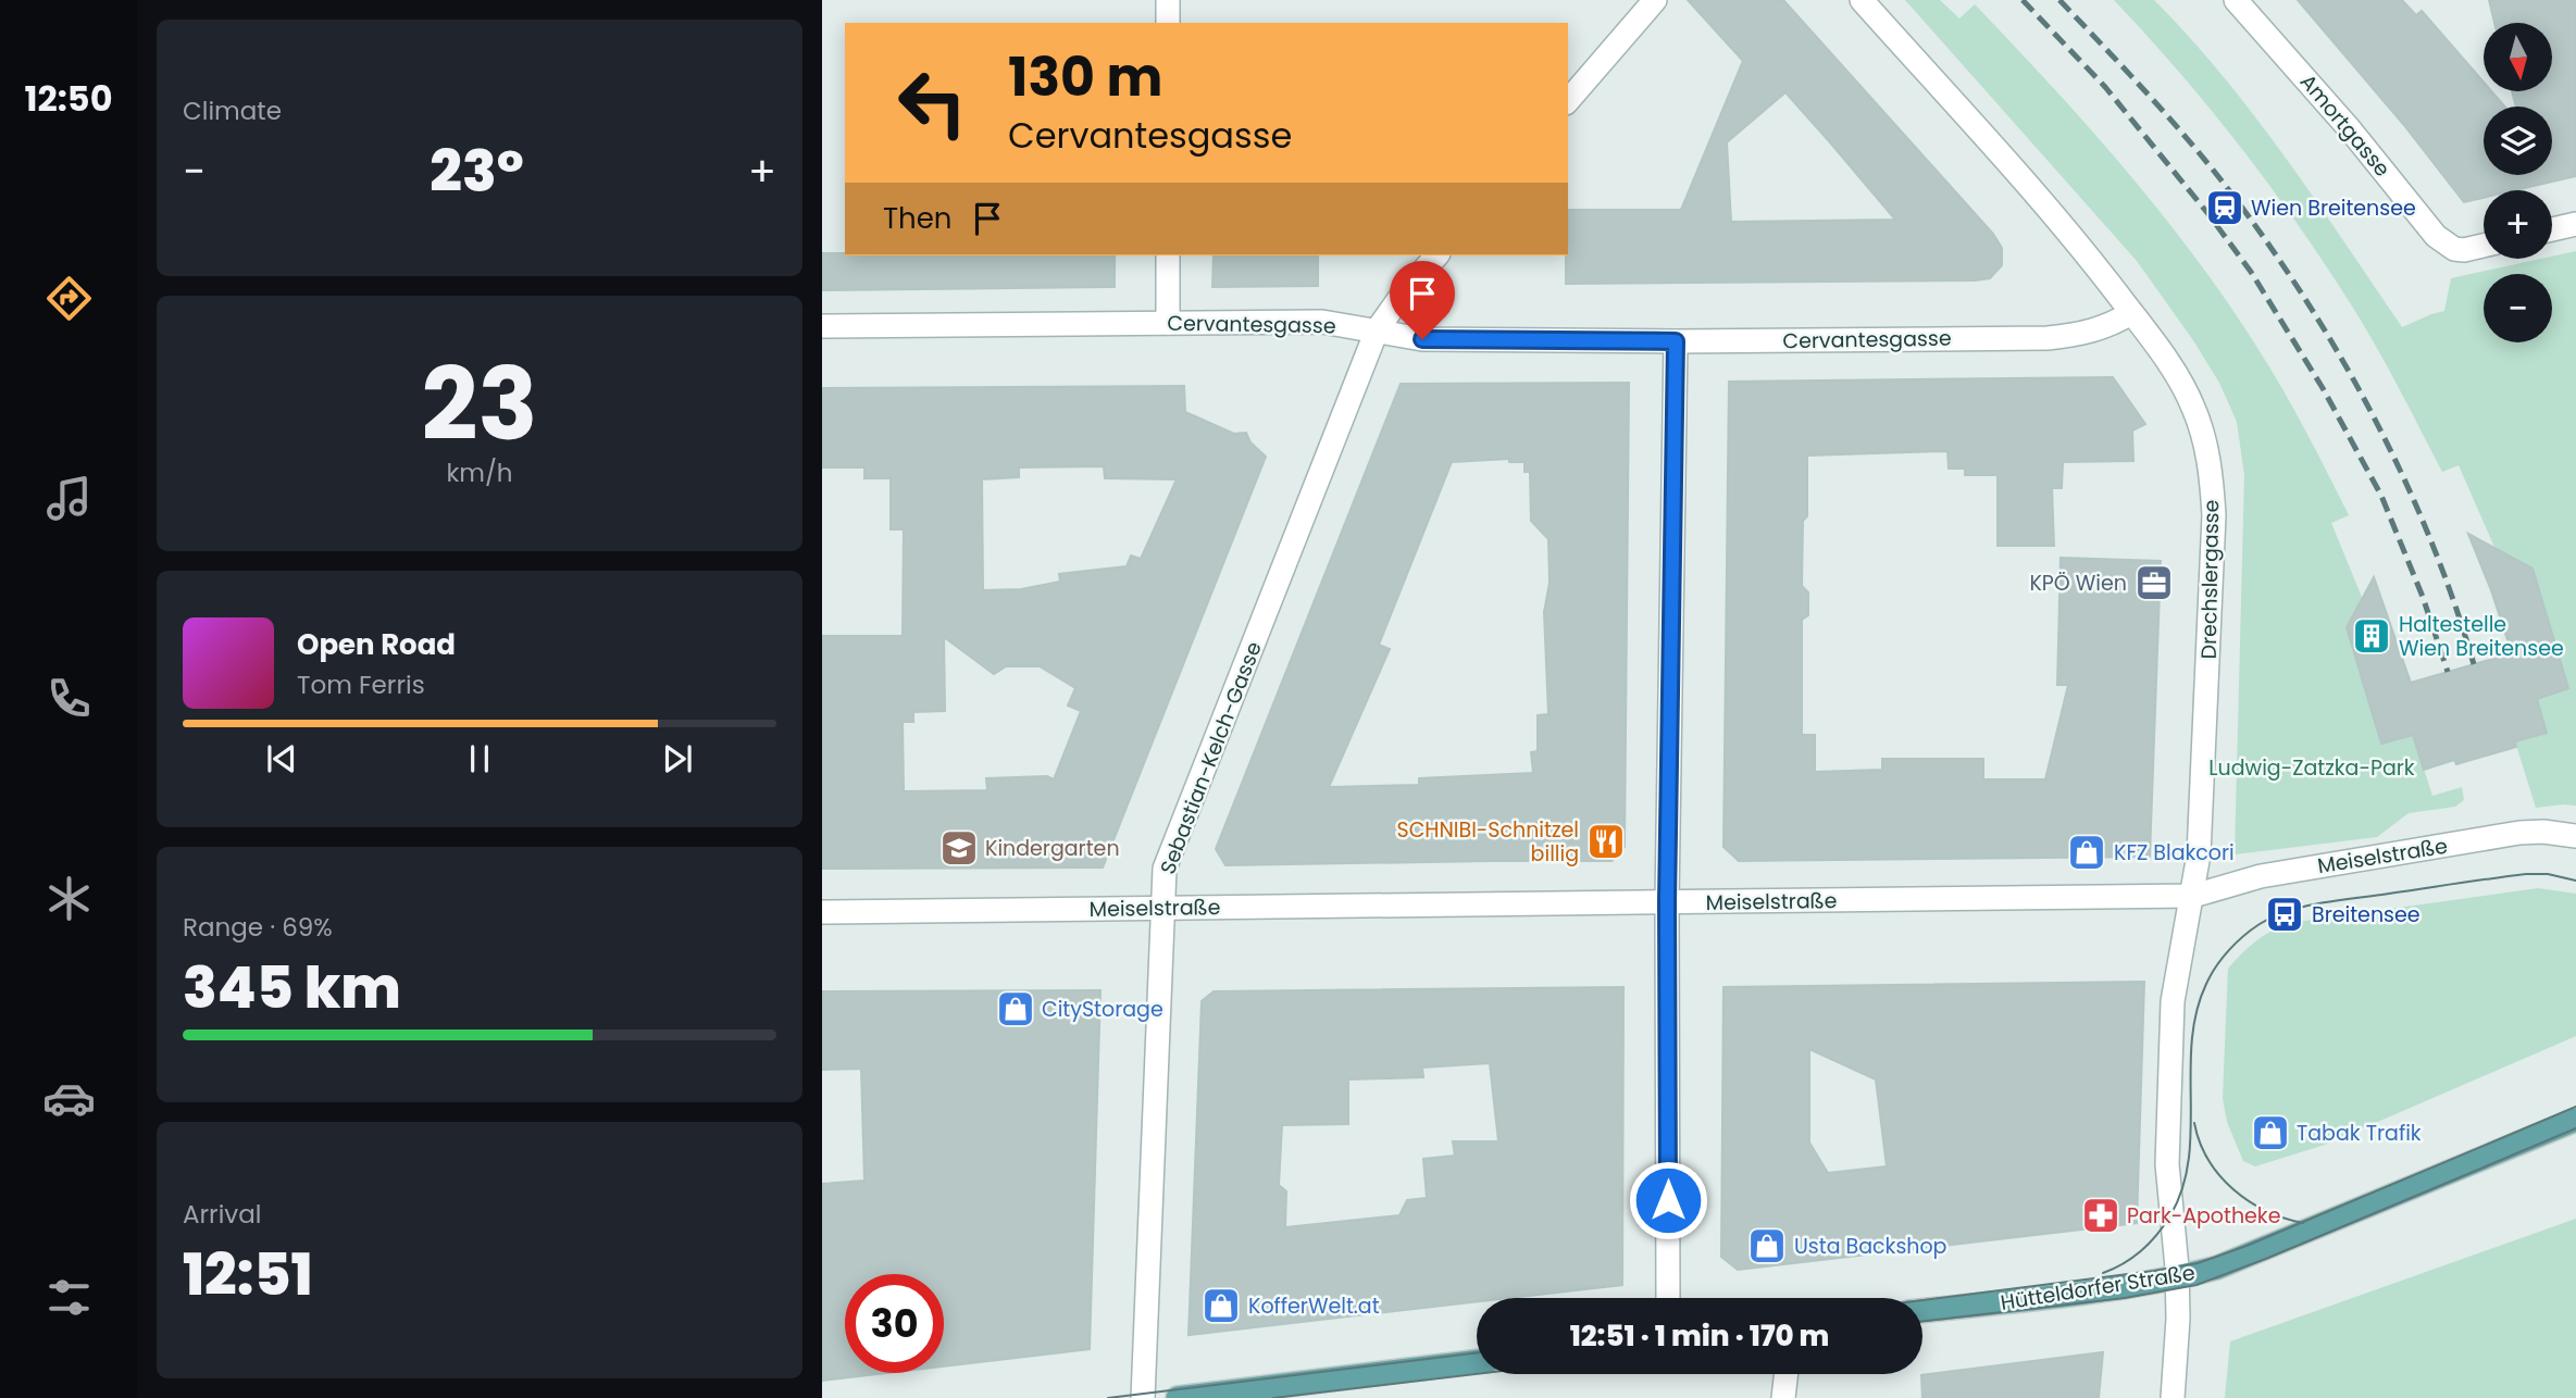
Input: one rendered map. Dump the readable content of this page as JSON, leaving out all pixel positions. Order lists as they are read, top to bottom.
{
  "streets": {
    "main road": ["Hütteldorfer Straße"],
    "street": [
      "Amortgasse",
      "Cervantesgasse",
      "Drechslergasse",
      "Sebastian-Kelch-Gasse",
      "Meiselstraße"
    ]
  },
  "crossings": [
    ["Cervantesgasse", "Drechslergasse"],
    ["Cervantesgasse", "Sebastian-Kelch-Gasse"],
    ["Drechslergasse", "Meiselstraße"],
    ["Drechslergasse", "Hütteldorfer Straße"],
    ["Sebastian-Kelch-Gasse", "Meiselstraße"]
  ],
  "parks": ["Ludwig-Zatzka-Park"],
  "places": {
    "station": ["Wien Breitensee"],
    "office": ["KPÖ Wien"],
    "building": ["Haltestelle Wien Breitensee"],
    "restaurant": ["SCHNIBI-Schnitzel billig"],
    "school or university": ["Kindergarten"],
    "shop": [
      "KFZ Blakcori",
      "CityStorage",
      "Tabak Trafik",
      "Usta Backshop",
      "KofferWelt.at"
    ],
    "bus stop": ["Breitensee"],
    "pharmacy": ["Park-Apotheke"]
  },
  "north": "bottom",
  "page": {
    "tabs": "12:50",
    "tile": [
      "Climate",
      ["23", "km/h"],
      ["Range · 69%", "345 km"],
      ["Arrival", "12:51"]
    ],
    "map_buttons": ["+", "−"],
    "turn": ["130 m", "Cervantesgasse"],
    "heat": ["−", "23°", "+"],
    "then": "Then",
    "song": ["Open Road", "Tom Ferris"],
    "limit": "30",
    "trip": "12:51 · 1 min · 170 m"
  }
}
